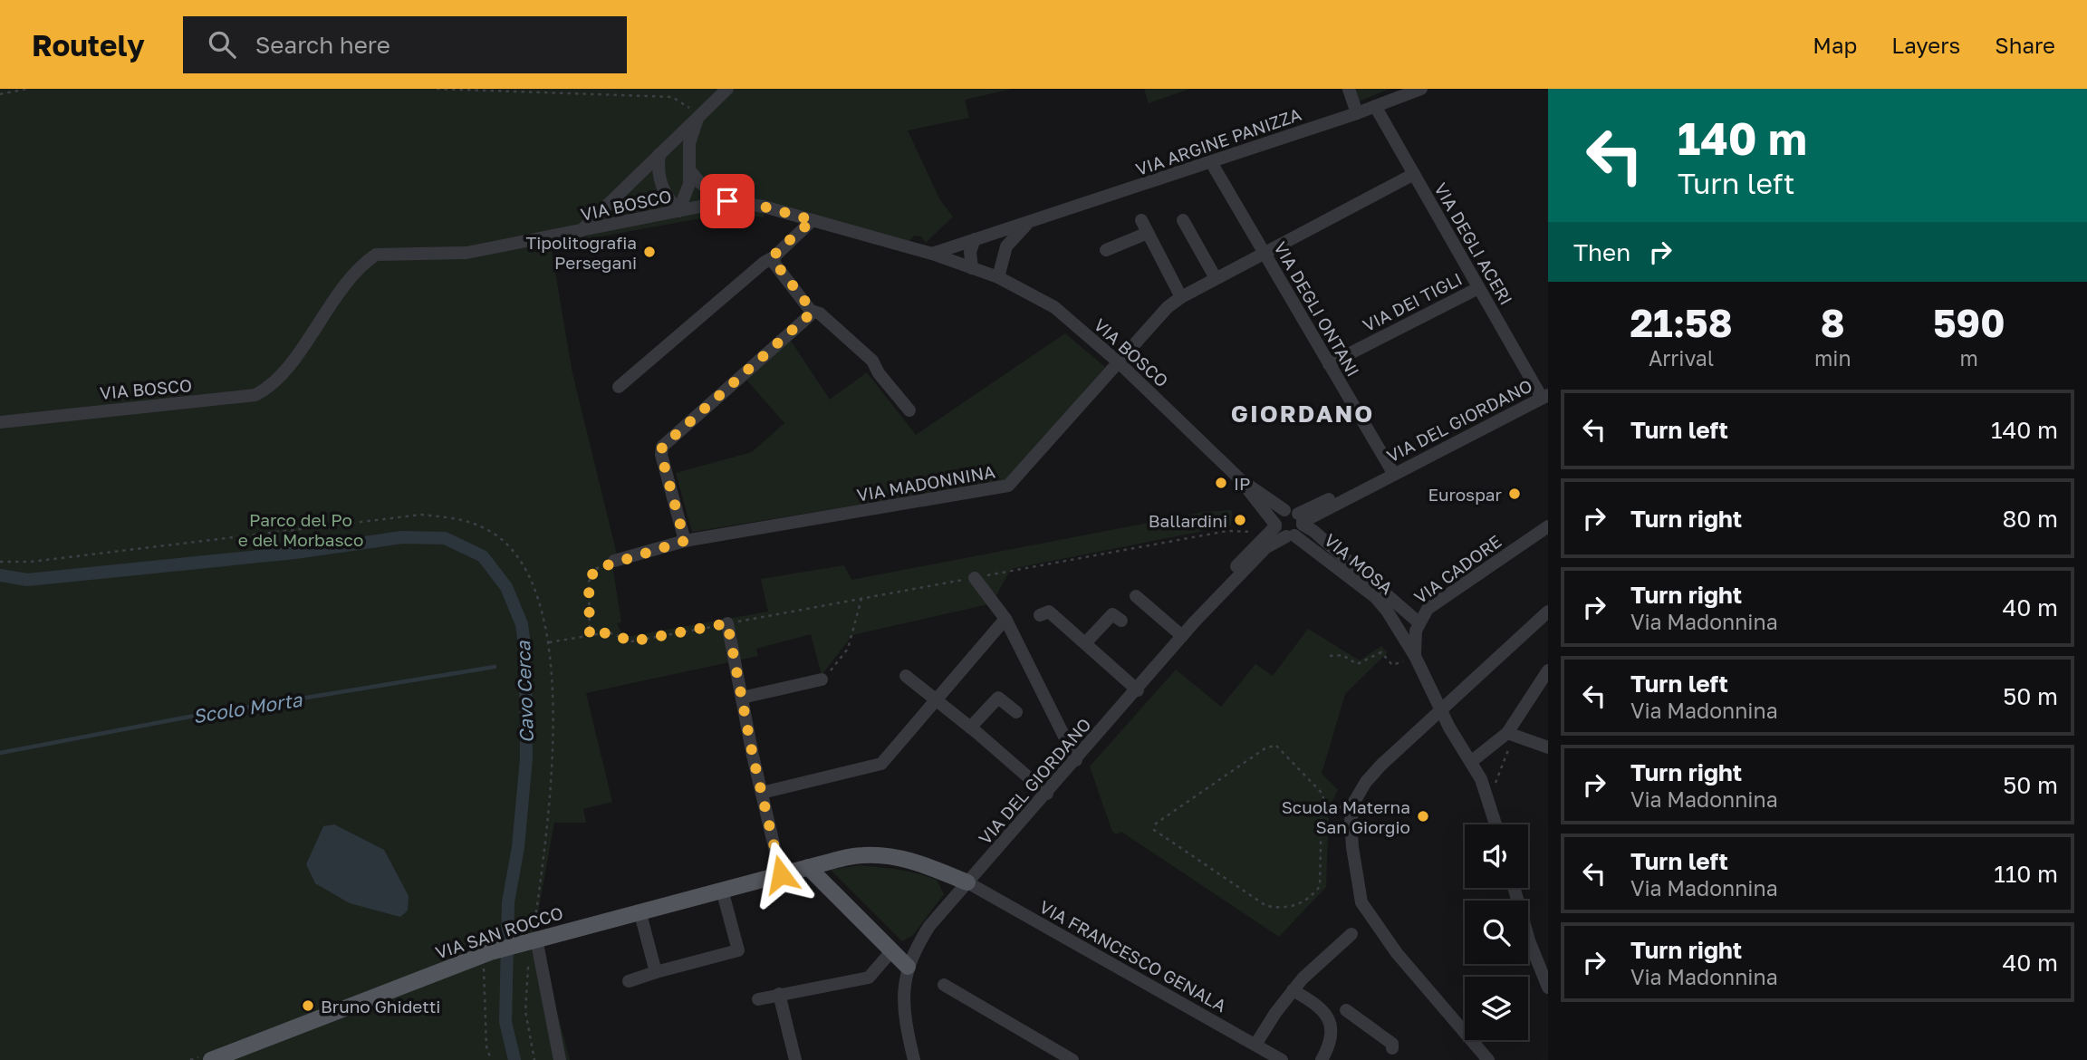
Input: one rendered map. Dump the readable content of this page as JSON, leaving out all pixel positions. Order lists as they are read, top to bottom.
{
  "streets": {
    "main road": ["VIA SAN ROCCO"],
    "street": [
      "VIA ARGINE PANIZZA",
      "VIA BOSCO",
      "VIA DEGLI ACERI",
      "VIA DEI TIGLI",
      "VIA DEGLI ONTANI",
      "VIA DEL GIORDANO",
      "VIA MADONNINA",
      "VIA MOSA",
      "VIA CADORE",
      "VIA FRANCESCO GENALA"
    ]
  },
  "crossings": [
    ["VIA ARGINE PANIZZA", "VIA BOSCO"],
    ["VIA ARGINE PANIZZA", "VIA DEGLI ACERI"],
    ["VIA ARGINE PANIZZA", "VIA DEGLI ONTANI"],
    ["VIA BOSCO", "VIA DEL GIORDANO"],
    ["VIA BOSCO", "VIA MADONNINA"],
    ["VIA DEGLI ACERI", "VIA DEI TIGLI"],
    ["VIA DEGLI ACERI", "VIA DEL GIORDANO"],
    ["VIA DEGLI ACERI", "VIA MADONNINA"],
    ["VIA DEI TIGLI", "VIA DEGLI ONTANI"],
    ["VIA DEGLI ONTANI", "VIA DEL GIORDANO"],
    ["VIA DEGLI ONTANI", "VIA MADONNINA"],
    ["VIA DEL GIORDANO", "VIA MOSA"],
    ["VIA DEL GIORDANO", "VIA SAN ROCCO"],
    ["VIA DEL GIORDANO", "VIA FRANCESCO GENALA"],
    ["VIA MOSA", "VIA CADORE"],
    ["VIA SAN ROCCO", "VIA FRANCESCO GENALA"]
  ],
  "districts": ["GIORDANO"],
  "water": ["Cavo Cerca", "Scolo Morta"],
  "parks": ["Parco del Po e del Morbasco"],
  "places": [
    "Tipolitografia Persegani",
    "IP",
    "Eurospar",
    "Ballardini",
    "Scuola Materna San Giorgio",
    "Bruno Ghidetti"
  ],
  "page": {
    "header": "Routely",
    "search": "Search here",
    "nav": ["Map", "Layers", "Share"],
    "turn": ["140 m", "Turn left"],
    "then": "Then",
    "eta": [
      "21:58",
      "Arrival",
      "8",
      "min",
      "590",
      "m"
    ],
    "list": [
      {
        "name": "Turn left",
        "value": "140 m"
      },
      {
        "name": "Turn right",
        "value": "80 m"
      },
      {
        "name": "Turn right",
        "note": "Via Madonnina",
        "value": "40 m"
      },
      {
        "name": "Turn left",
        "note": "Via Madonnina",
        "value": "50 m"
      },
      {
        "name": "Turn right",
        "note": "Via Madonnina",
        "value": "50 m"
      },
      {
        "name": "Turn left",
        "note": "Via Madonnina",
        "value": "110 m"
      },
      {
        "name": "Turn right",
        "note": "Via Madonnina",
        "value": "40 m"
      }
    ]
  }
}
